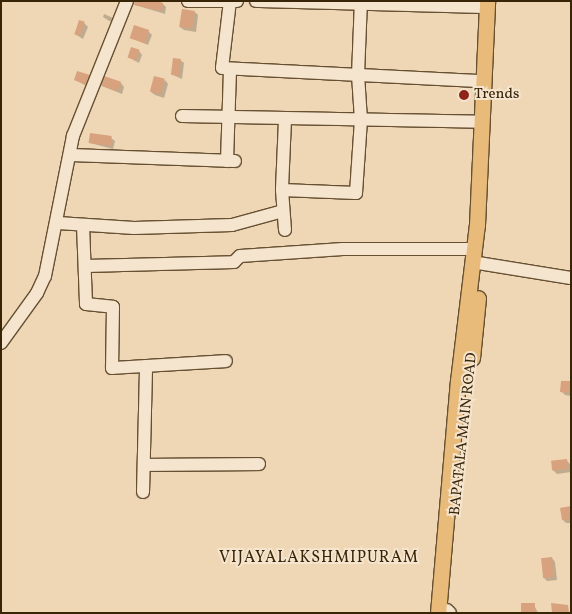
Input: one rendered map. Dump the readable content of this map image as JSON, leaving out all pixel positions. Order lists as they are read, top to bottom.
{
  "streets": {
    "main road": ["BAPATALA MAIN ROAD"]
  },
  "districts": ["VIJAYALAKSHMIPURAM"],
  "places": ["Trends"]
}
